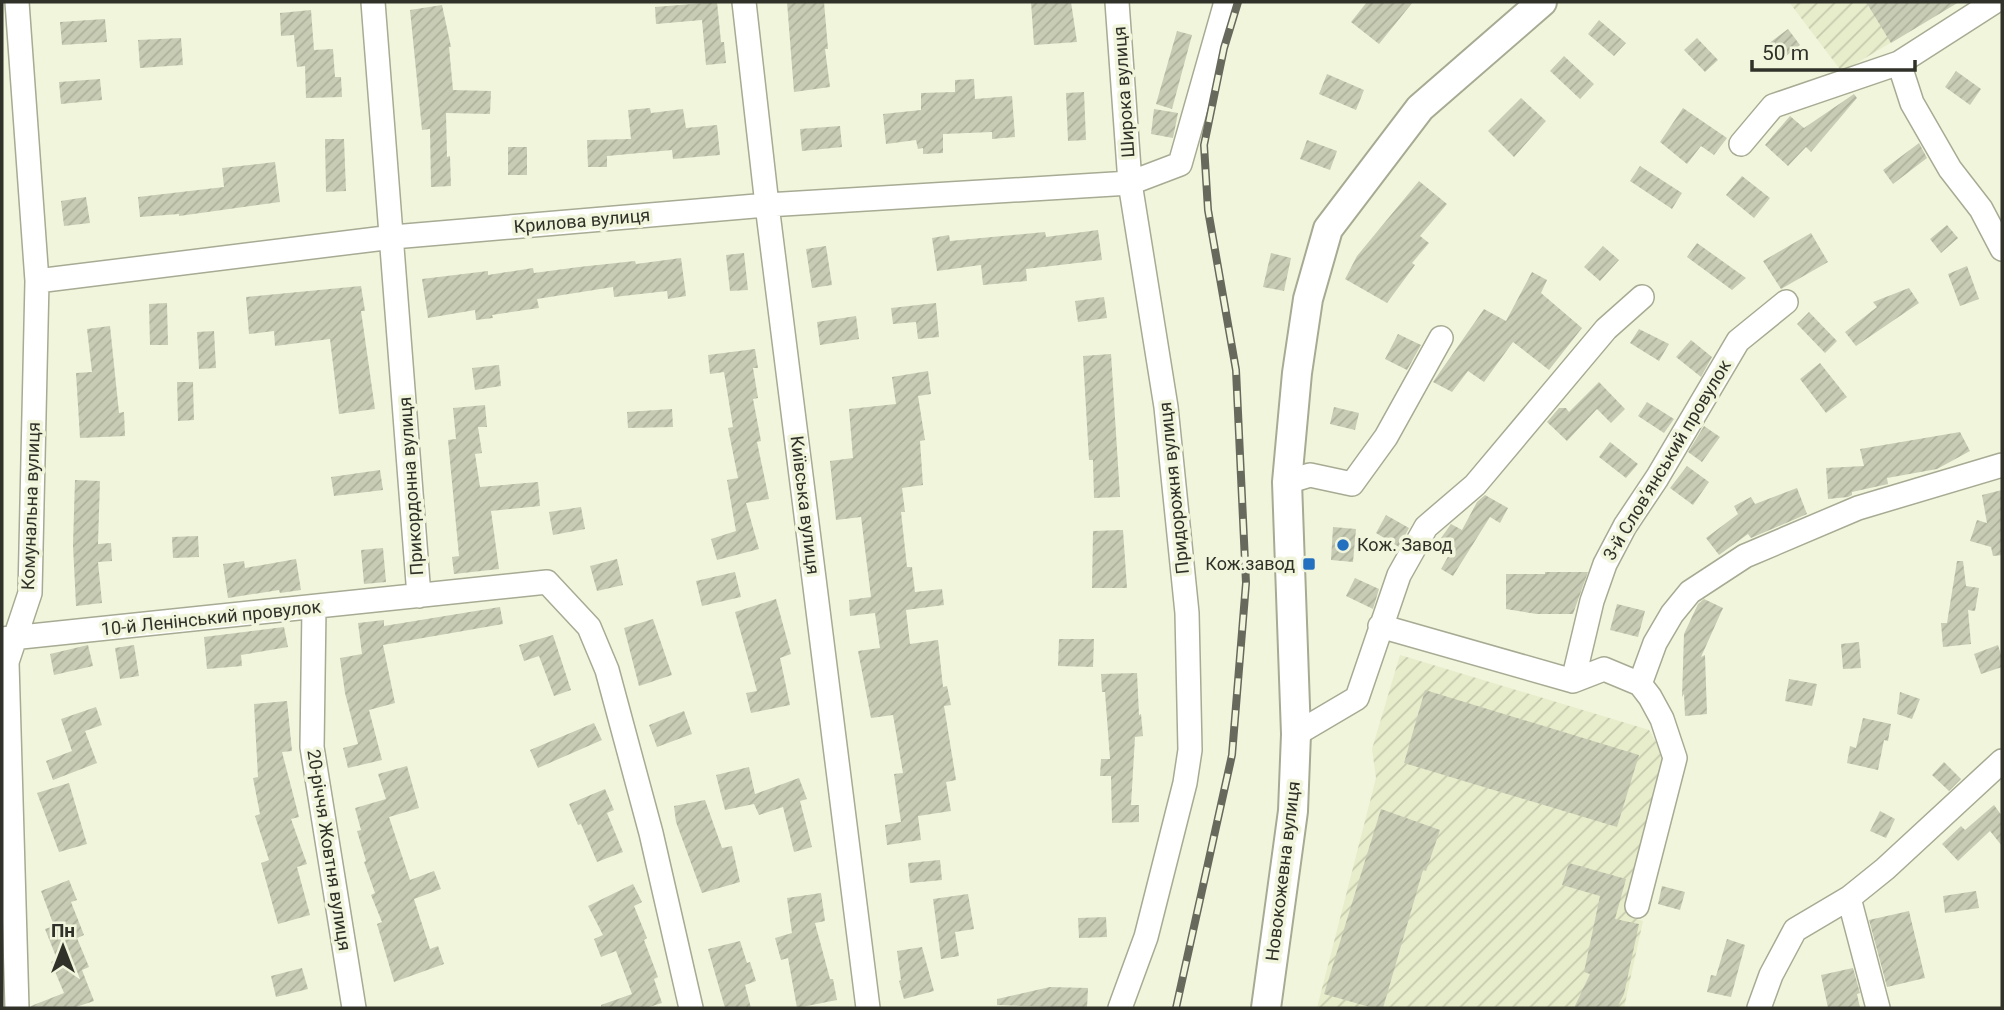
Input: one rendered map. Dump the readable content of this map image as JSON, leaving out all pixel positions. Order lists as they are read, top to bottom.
{
  "streets": {
    "street": [
      "Широка вулиця",
      "Крилова вулиця",
      "3-й Слов’янський провулок",
      "Прикордонна вулиця",
      "Придорожня вулиця",
      "Київська вулиця",
      "Комунальна вулиця",
      "10-й Ленінський провулок",
      "20-річчя Жовтня вулиця",
      "Новокожевна вулиця"
    ]
  },
  "crossings": [
    ["Широка вулиця", "Крилова вулиця"],
    ["Широка вулиця", "Придорожня вулиця"],
    ["Крилова вулиця", "Прикордонна вулиця"],
    ["Крилова вулиця", "Придорожня вулиця"],
    ["Крилова вулиця", "Київська вулиця"],
    ["Крилова вулиця", "Комунальна вулиця"],
    ["Прикордонна вулиця", "10-й Ленінський провулок"],
    ["Комунальна вулиця", "10-й Ленінський провулок"],
    ["10-й Ленінський провулок", "20-річчя Жовтня вулиця"]
  ],
  "places": {
    "other": ["Кож. Завод"],
    "transit": ["Кож.завод"]
  },
  "scale_bar": "50 m",
  "north": "top"
}
